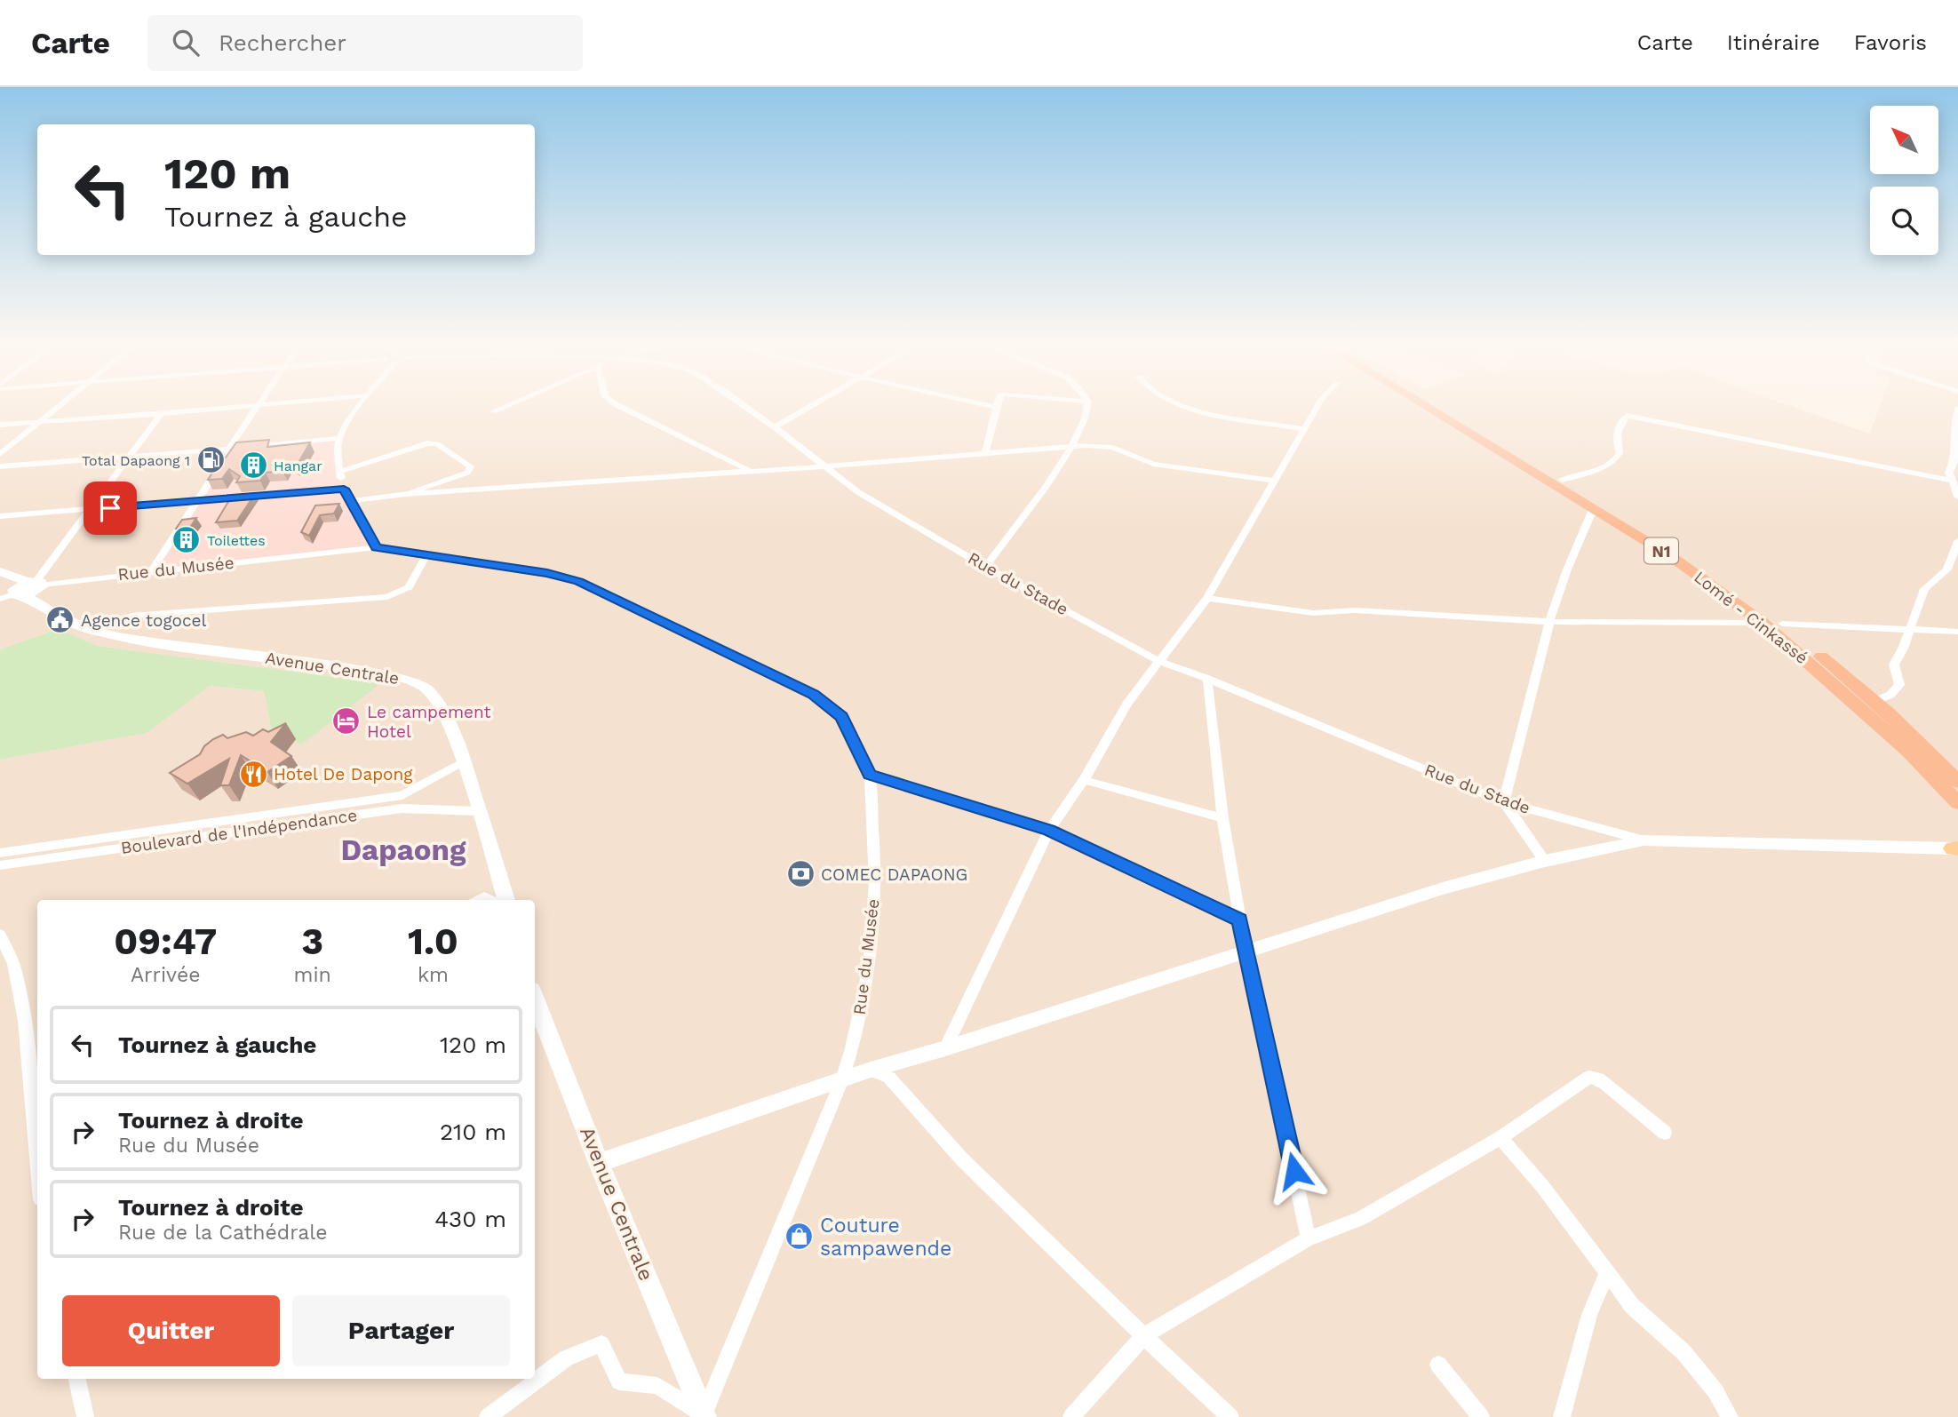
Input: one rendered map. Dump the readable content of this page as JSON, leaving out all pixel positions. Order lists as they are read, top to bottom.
{
  "streets": {
    "highway": ["N1", "Lomé - Cinkassé"],
    "main road": ["Avenue Centrale"],
    "street": ["Rue du Musée", "Rue du Stade", "Boulevard de l'Indépendance"]
  },
  "crossings": [
    ["Rue du Musée", "Avenue Centrale"],
    ["Avenue Centrale", "Boulevard de l'Indépendance"]
  ],
  "districts": ["Dapaong"],
  "places": {
    "fuel station": ["Total Dapaong 1"],
    "building": ["Hangar", "Toilettes"],
    "public building": ["Agence togocel"],
    "hotel": ["Le campement Hotel"],
    "restaurant": ["Hotel De Dapong"],
    "bank": ["COMEC DAPAONG"],
    "shop": ["Couture sampawende"]
  },
  "north": "top left",
  "page": {
    "header": "Carte",
    "search": "Rechercher",
    "nav": ["Carte", "Itinéraire", "Favoris"],
    "turn": ["120 m", "Tournez à gauche"],
    "eta": [
      "09:47",
      "Arrivée",
      "3",
      "min",
      "1.0",
      "km"
    ],
    "list": [
      {
        "name": "Tournez à gauche",
        "value": "120 m"
      },
      {
        "name": "Tournez à droite",
        "note": "Rue du Musée",
        "value": "210 m"
      },
      {
        "name": "Tournez à droite",
        "note": "Rue de la Cathédrale",
        "value": "430 m"
      }
    ],
    "buttons": ["Quitter", "Partager"]
  }
}
